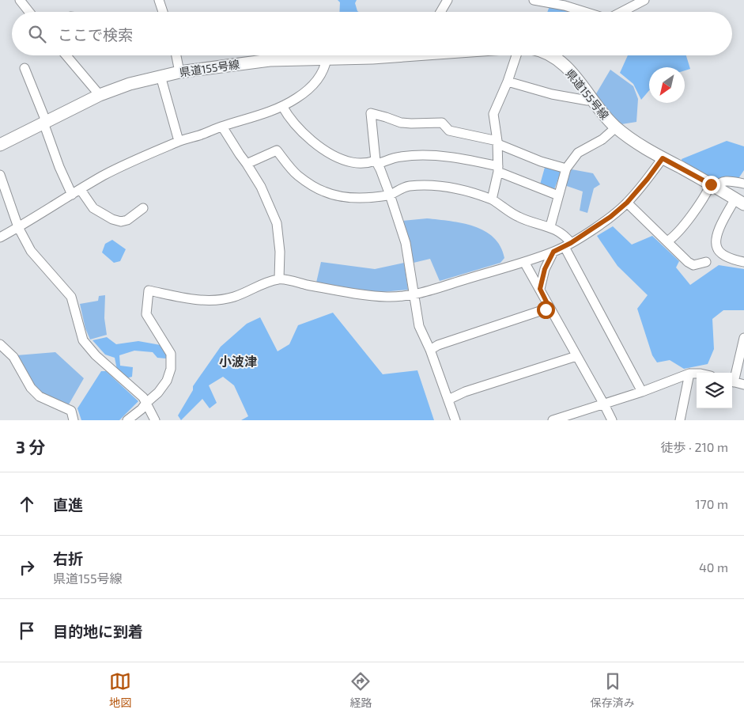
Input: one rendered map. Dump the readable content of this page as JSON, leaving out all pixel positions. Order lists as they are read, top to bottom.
{
  "streets": {
    "main road": ["県道155号線"]
  },
  "districts": ["小波津"],
  "north": "bottom left",
  "page": {
    "search": "ここで検索",
    "heading": ["3 分", "徒歩 · 210 m"],
    "list": [
      ["直進", "170 m"],
      ["右折", "県道155号線", "40 m"],
      "目的地に到着"
    ],
    "nav": ["地図", "経路", "保存済み"]
  }
}
